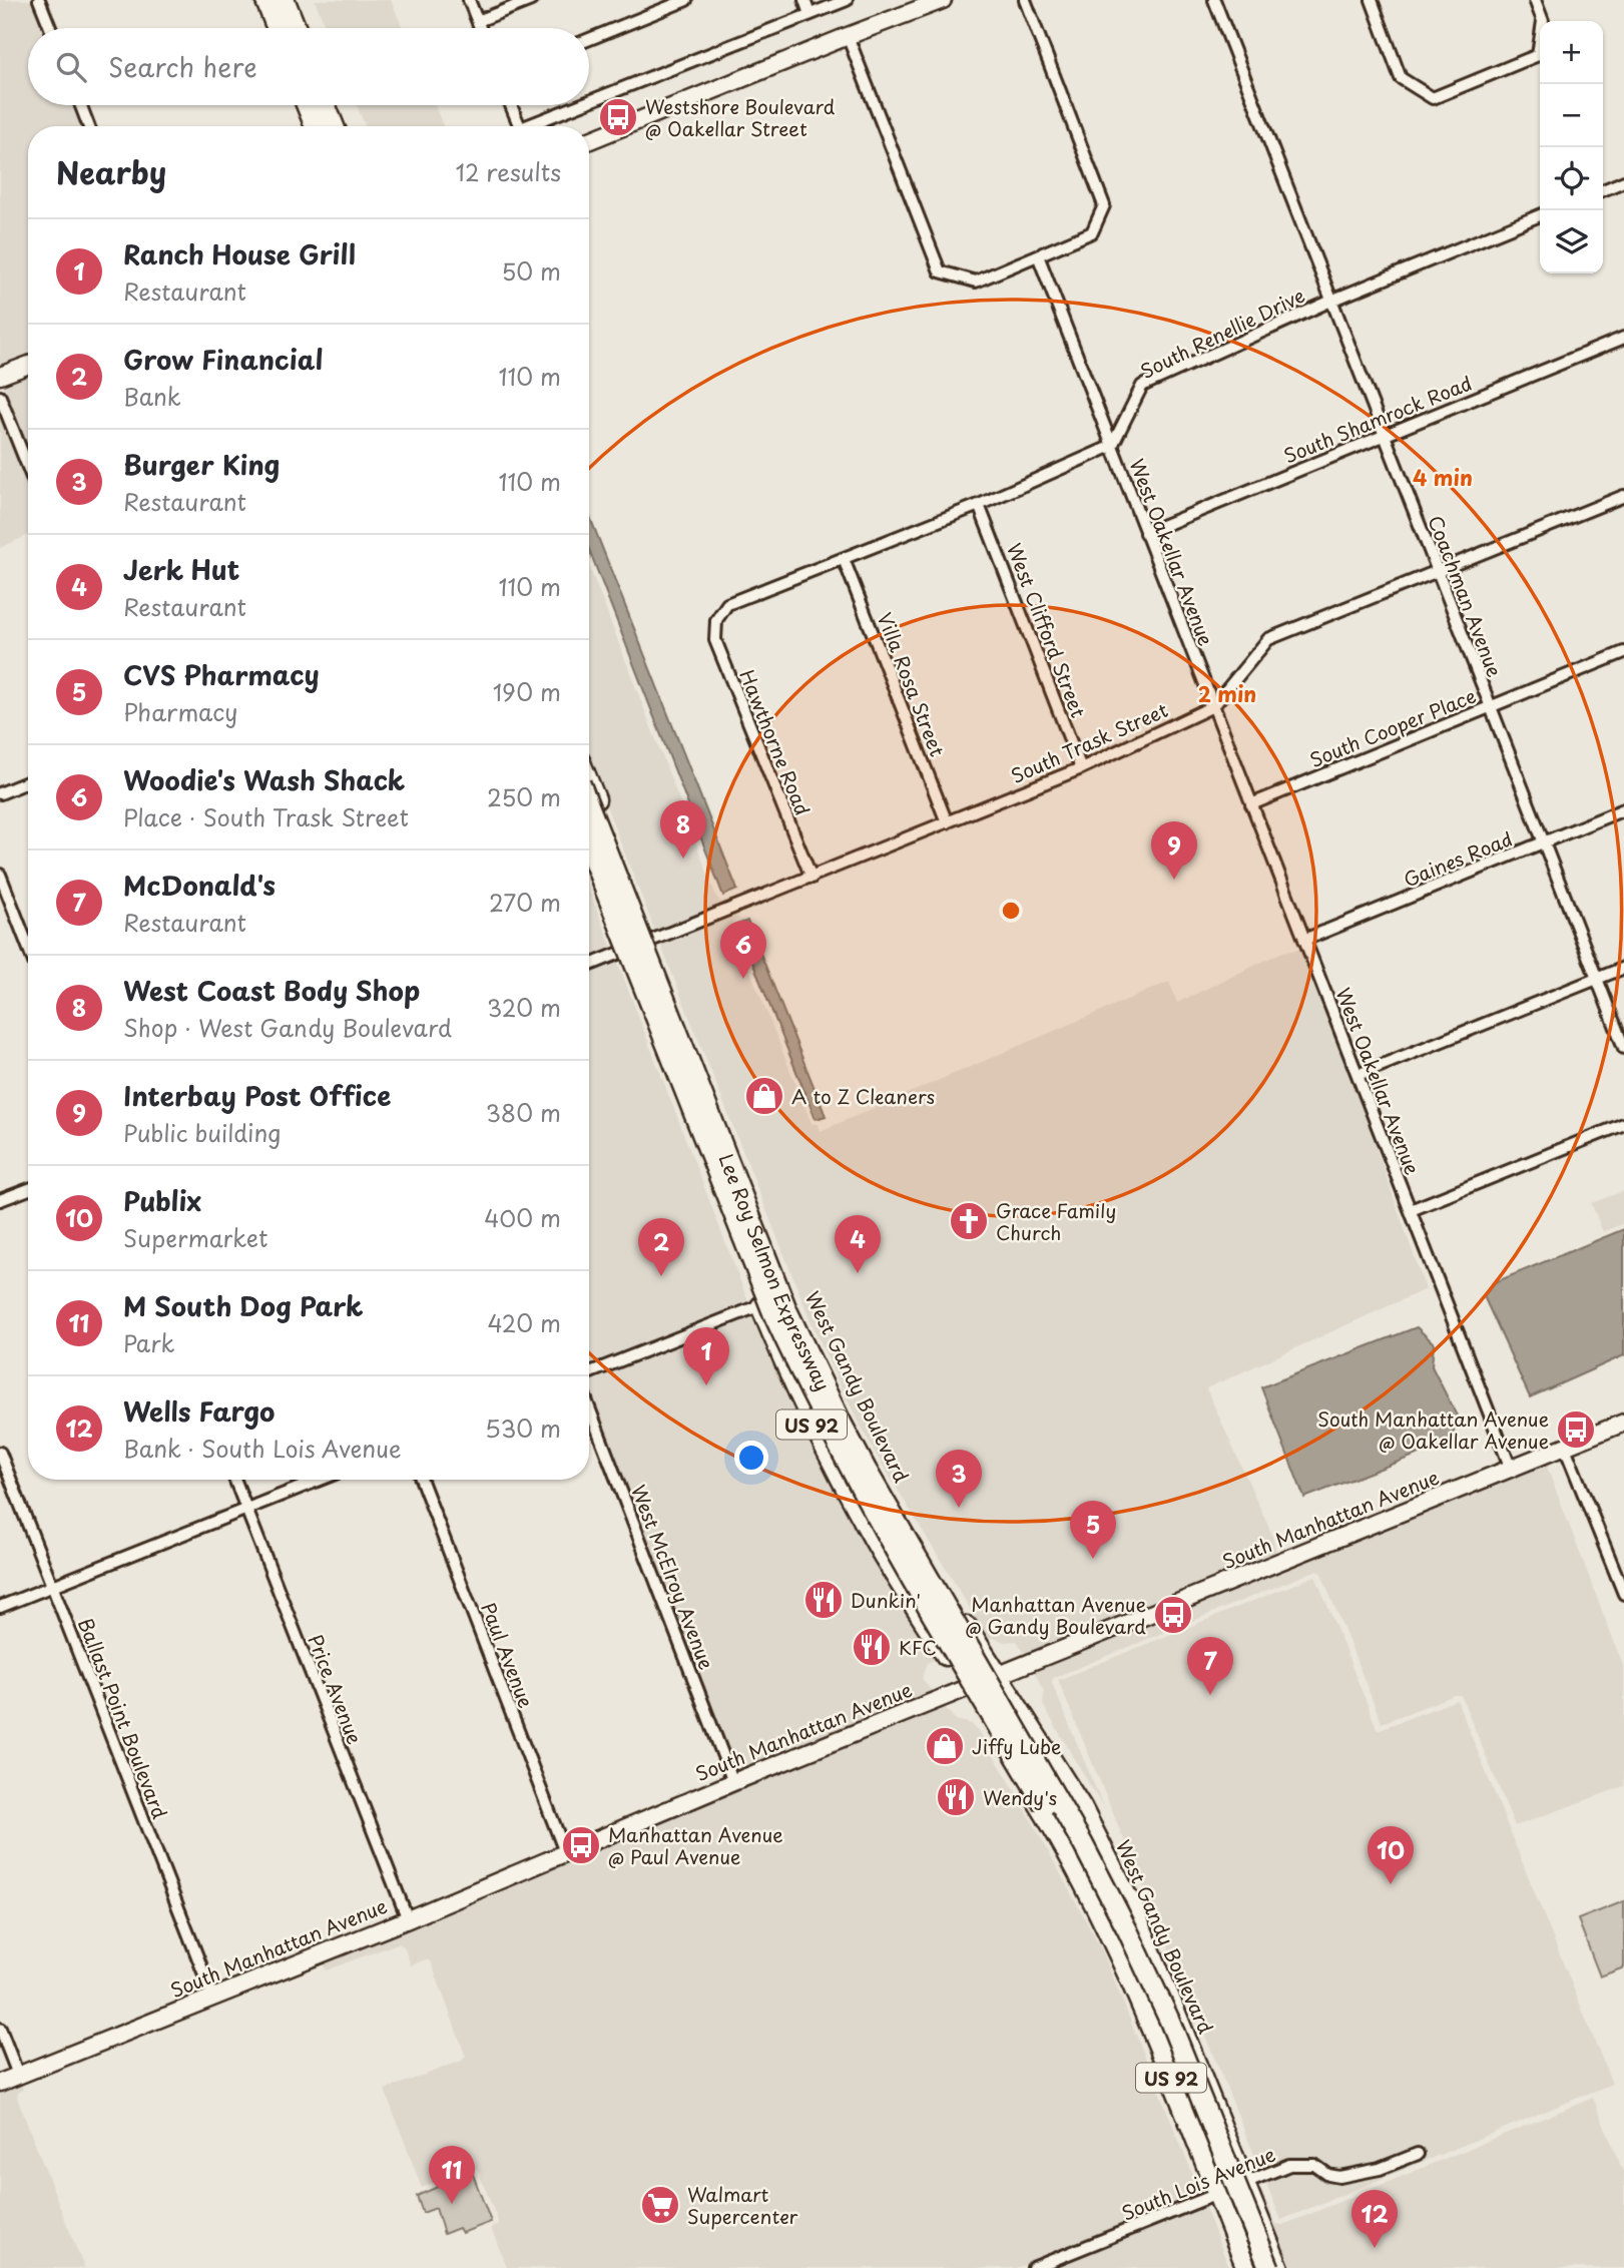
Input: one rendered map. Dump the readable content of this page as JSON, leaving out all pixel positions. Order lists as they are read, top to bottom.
{
  "streets": {
    "highway": ["Lee Roy Selmon Expressway"],
    "main road": ["West Gandy Boulevard", "US 92"],
    "street": [
      "South Renellie Drive",
      "South Shamrock Road",
      "West Oakellar Avenue",
      "Coachman Avenue",
      "West Clifford Street",
      "Villa Rosa Street",
      "South Cooper Place",
      "Hawthorne Road",
      "South Trask Street",
      "Gaines Road",
      "South Manhattan Avenue",
      "West McElroy Avenue",
      "Paul Avenue",
      "Price Avenue",
      "Ballast Point Boulevard",
      "South Lois Avenue"
    ]
  },
  "crossings": [
    ["South Renellie Drive", "West Oakellar Avenue"],
    ["South Renellie Drive", "Coachman Avenue"],
    ["South Shamrock Road", "West Oakellar Avenue"],
    ["South Shamrock Road", "Coachman Avenue"],
    ["West Oakellar Avenue", "South Cooper Place"],
    ["West Oakellar Avenue", "South Trask Street"],
    ["West Oakellar Avenue", "Gaines Road"],
    ["West Oakellar Avenue", "South Manhattan Avenue"],
    ["Coachman Avenue", "South Cooper Place"],
    ["Coachman Avenue", "South Trask Street"],
    ["Coachman Avenue", "Gaines Road"],
    ["West Clifford Street", "South Trask Street"],
    ["Villa Rosa Street", "Hawthorne Road"],
    ["Villa Rosa Street", "South Trask Street"],
    ["Hawthorne Road", "South Trask Street"],
    ["South Trask Street", "West Gandy Boulevard"],
    ["South Trask Street", "US 92"],
    ["West Gandy Boulevard", "South Manhattan Avenue"],
    ["West Gandy Boulevard", "South Lois Avenue"],
    ["US 92", "South Manhattan Avenue"],
    ["US 92", "South Lois Avenue"],
    ["South Manhattan Avenue", "West McElroy Avenue"],
    ["South Manhattan Avenue", "Paul Avenue"],
    ["South Manhattan Avenue", "Price Avenue"],
    ["South Manhattan Avenue", "Ballast Point Boulevard"]
  ],
  "places": {
    "bus stop": [
      "Westshore Boulevard @ Oakellar Street",
      "South Manhattan Avenue @ Oakellar Avenue",
      "Manhattan Avenue @ Gandy Boulevard",
      "Manhattan Avenue @ Paul Avenue"
    ],
    "shop": ["A to Z Cleaners", "Jiffy Lube"],
    "church": ["Grace Family Church"],
    "restaurant": ["Dunkin'", "KFC", "Wendy's"],
    "supermarket": ["Walmart Supercenter"]
  },
  "page": {
    "map_buttons": ["+", "−"],
    "search": "Search here",
    "heading": ["Nearby", "12 results"],
    "list": [
      {
        "mark": "1",
        "name": "Ranch House Grill",
        "note": "Restaurant",
        "value": "50 m"
      },
      {
        "mark": "2",
        "name": "Grow Financial",
        "note": "Bank",
        "value": "110 m"
      },
      {
        "mark": "3",
        "name": "Burger King",
        "note": "Restaurant",
        "value": "110 m"
      },
      {
        "mark": "4",
        "name": "Jerk Hut",
        "note": "Restaurant",
        "value": "110 m"
      },
      {
        "mark": "5",
        "name": "CVS Pharmacy",
        "note": "Pharmacy",
        "value": "190 m"
      },
      {
        "mark": "6",
        "name": "Woodie's Wash Shack",
        "note": "Place · South Trask Street",
        "value": "250 m"
      },
      {
        "mark": "7",
        "name": "McDonald's",
        "note": "Restaurant",
        "value": "270 m"
      },
      {
        "mark": "8",
        "name": "West Coast Body Shop",
        "note": "Shop · West Gandy Boulevard",
        "value": "320 m"
      },
      {
        "mark": "9",
        "name": "Interbay Post Office",
        "note": "Public building",
        "value": "380 m"
      },
      {
        "mark": "10",
        "name": "Publix",
        "note": "Supermarket",
        "value": "400 m"
      },
      {
        "mark": "11",
        "name": "M South Dog Park",
        "note": "Park",
        "value": "420 m"
      },
      {
        "mark": "12",
        "name": "Wells Fargo",
        "note": "Bank · South Lois Avenue",
        "value": "530 m"
      }
    ],
    "pins": [
      "8",
      "9",
      "6",
      "4",
      "2",
      "1",
      "3",
      "5",
      "7",
      "10",
      "11",
      "12"
    ]
  },
  "rings": ["4 min", "2 min"]
}
